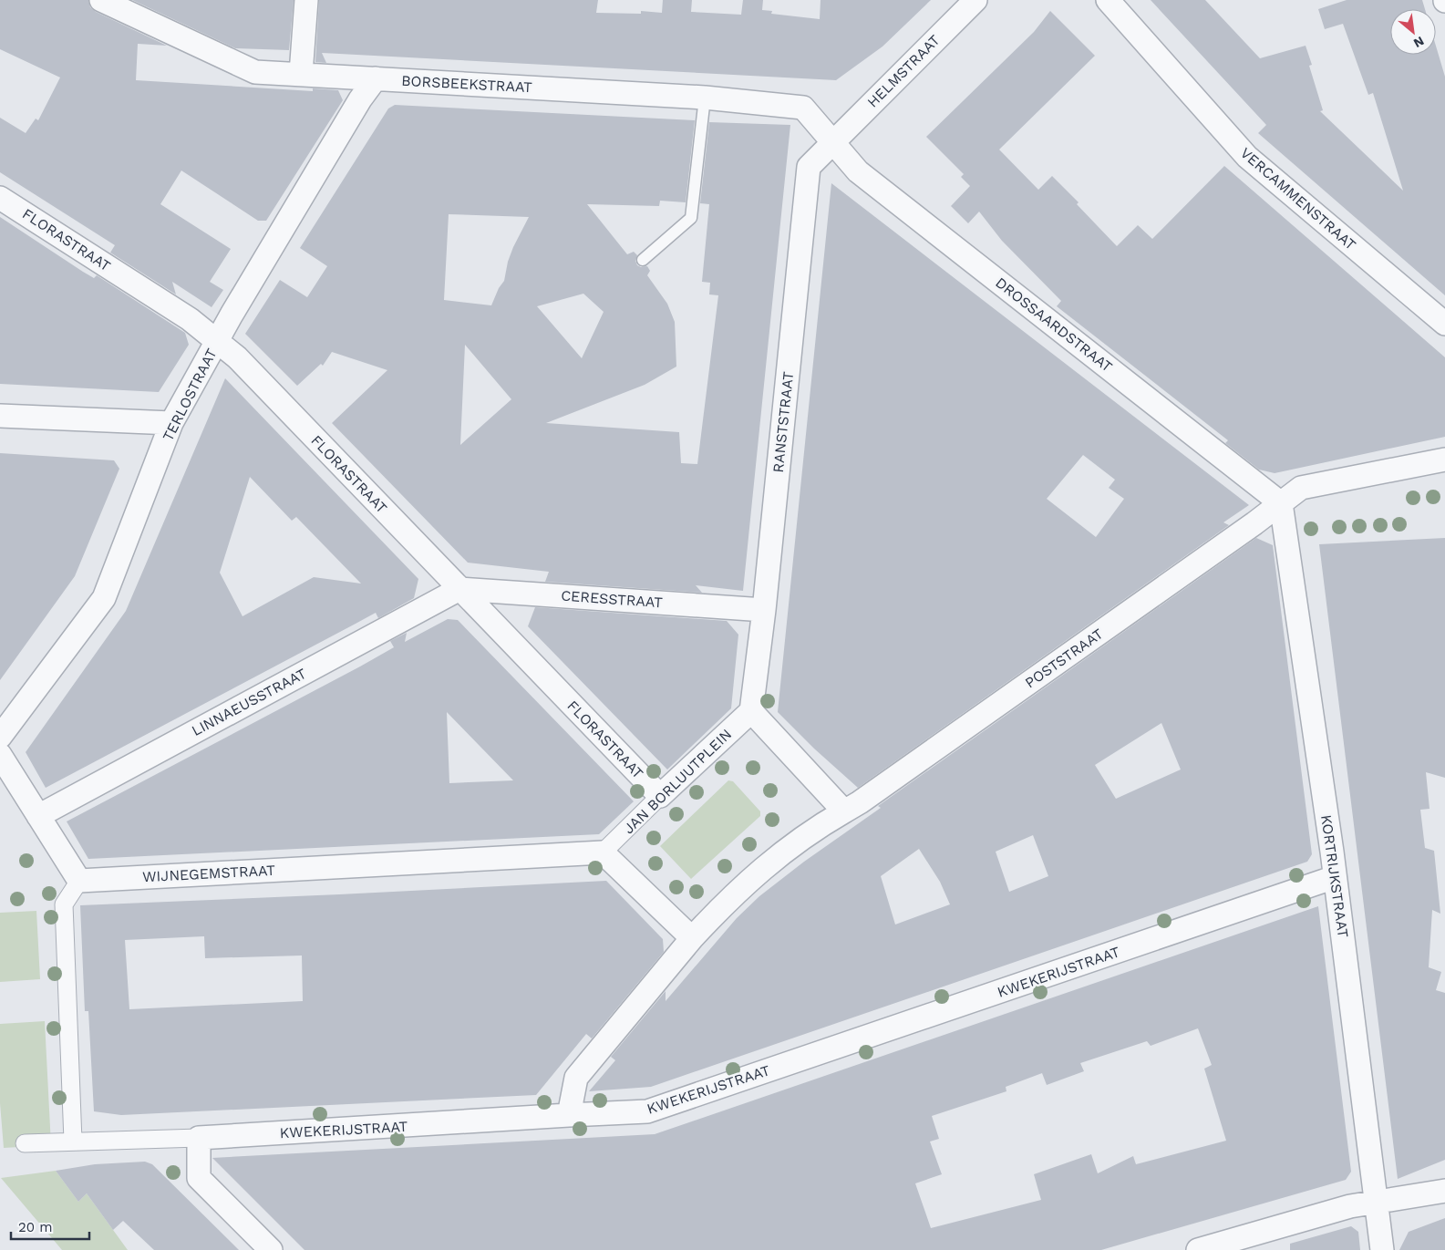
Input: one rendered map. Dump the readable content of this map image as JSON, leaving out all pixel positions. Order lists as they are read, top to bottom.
{
  "streets": {
    "street": [
      "HELMSTRAAT",
      "BORSBEEKSTRAAT",
      "VERCAMMENSTRAAT",
      "FLORASTRAAT",
      "DROSSAARDSTRAAT",
      "TERLOSTRAAT",
      "RANSTSTRAAT",
      "CERESSTRAAT",
      "POSTSTRAAT",
      "LINNAEUSSTRAAT",
      "JAN BORLUUTPLEIN",
      "WIJNEGEMSTRAAT",
      "KORTRIJKSTRAAT",
      "KWEKERIJSTRAAT"
    ]
  },
  "crossings": [
    ["HELMSTRAAT", "BORSBEEKSTRAAT"],
    ["HELMSTRAAT", "DROSSAARDSTRAAT"],
    ["HELMSTRAAT", "RANSTSTRAAT"],
    ["BORSBEEKSTRAAT", "DROSSAARDSTRAAT"],
    ["BORSBEEKSTRAAT", "TERLOSTRAAT"],
    ["BORSBEEKSTRAAT", "RANSTSTRAAT"],
    ["FLORASTRAAT", "TERLOSTRAAT"],
    ["FLORASTRAAT", "CERESSTRAAT"],
    ["FLORASTRAAT", "LINNAEUSSTRAAT"],
    ["FLORASTRAAT", "JAN BORLUUTPLEIN"],
    ["DROSSAARDSTRAAT", "RANSTSTRAAT"],
    ["DROSSAARDSTRAAT", "POSTSTRAAT"],
    ["DROSSAARDSTRAAT", "KORTRIJKSTRAAT"],
    ["RANSTSTRAAT", "CERESSTRAAT"],
    ["RANSTSTRAAT", "JAN BORLUUTPLEIN"],
    ["CERESSTRAAT", "LINNAEUSSTRAAT"],
    ["POSTSTRAAT", "KORTRIJKSTRAAT"],
    ["POSTSTRAAT", "KWEKERIJSTRAAT"],
    ["JAN BORLUUTPLEIN", "WIJNEGEMSTRAAT"],
    ["KORTRIJKSTRAAT", "KWEKERIJSTRAAT"]
  ],
  "scale_bar": "20 m",
  "north": "bottom right"
}
